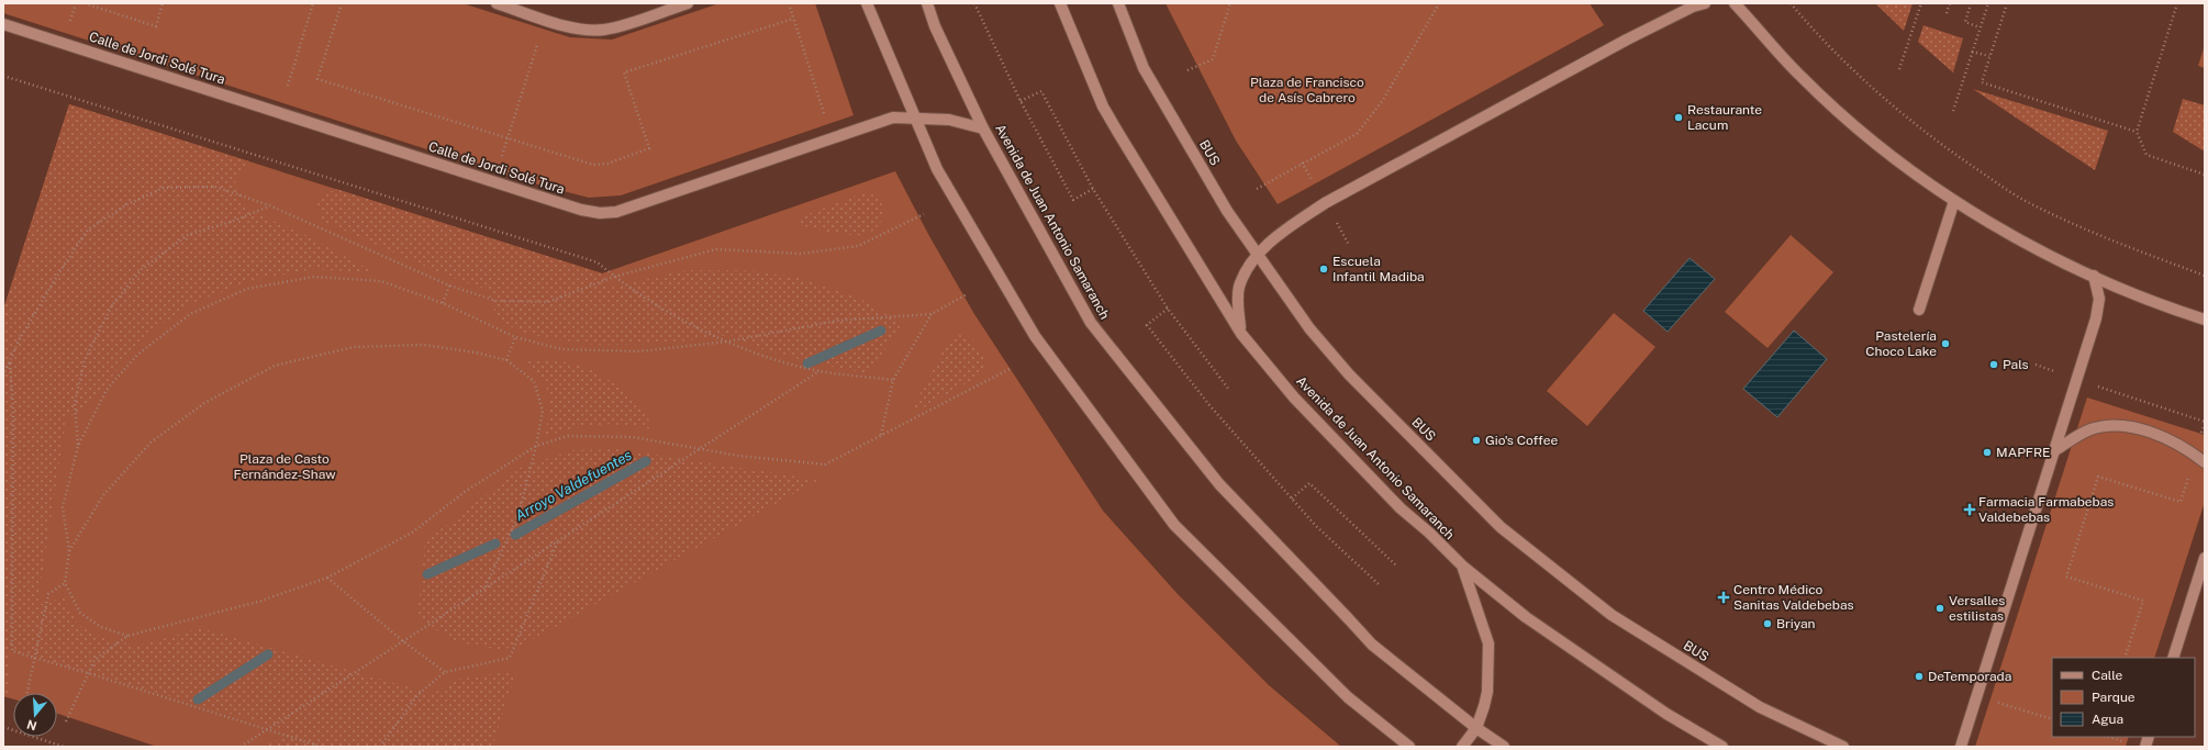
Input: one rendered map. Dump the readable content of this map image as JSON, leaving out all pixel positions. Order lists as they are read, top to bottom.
{
  "streets": {
    "street": ["Calle de Jordi Solé Tura", "BUS", "Avenida de Juan Antonio Samaranch"]
  },
  "crossings": [
    ["Calle de Jordi Solé Tura", "Avenida de Juan Antonio Samaranch"]
  ],
  "water": ["Arroyo Valdefuentes"],
  "parks": ["Plaza de Francisco de Asís Cabrero", "Plaza de Casto Fernández-Shaw"],
  "places": {
    "other": [
      "Restaurante Lacum",
      "Escuela Infantil Madiba",
      "Pastelería Choco Lake",
      "Pals",
      "Gio's Coffee",
      "MAPFRE",
      "Versalles estilistas",
      "Briyan",
      "DeTemporada"
    ],
    "health": ["Farmacia Farmabebas Valdebebas", "Centro Médico Sanitas Valdebebas"]
  },
  "legend": ["Calle", "Parque", "Agua"],
  "north": "bottom"
}
